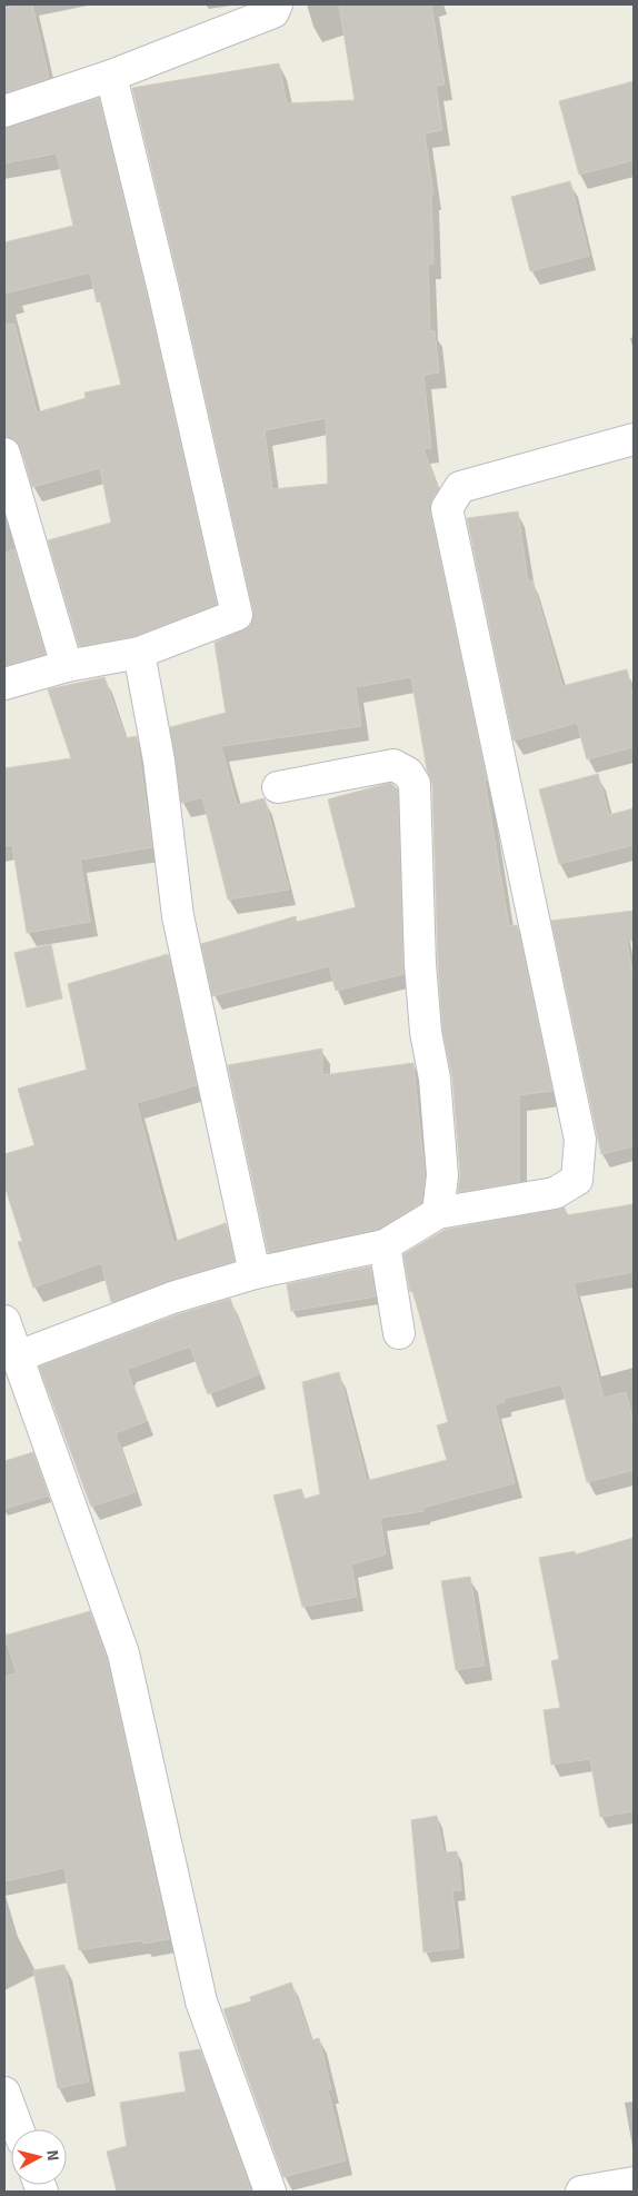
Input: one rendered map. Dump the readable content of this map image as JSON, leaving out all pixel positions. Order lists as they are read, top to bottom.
{
  "north": "right"
}
